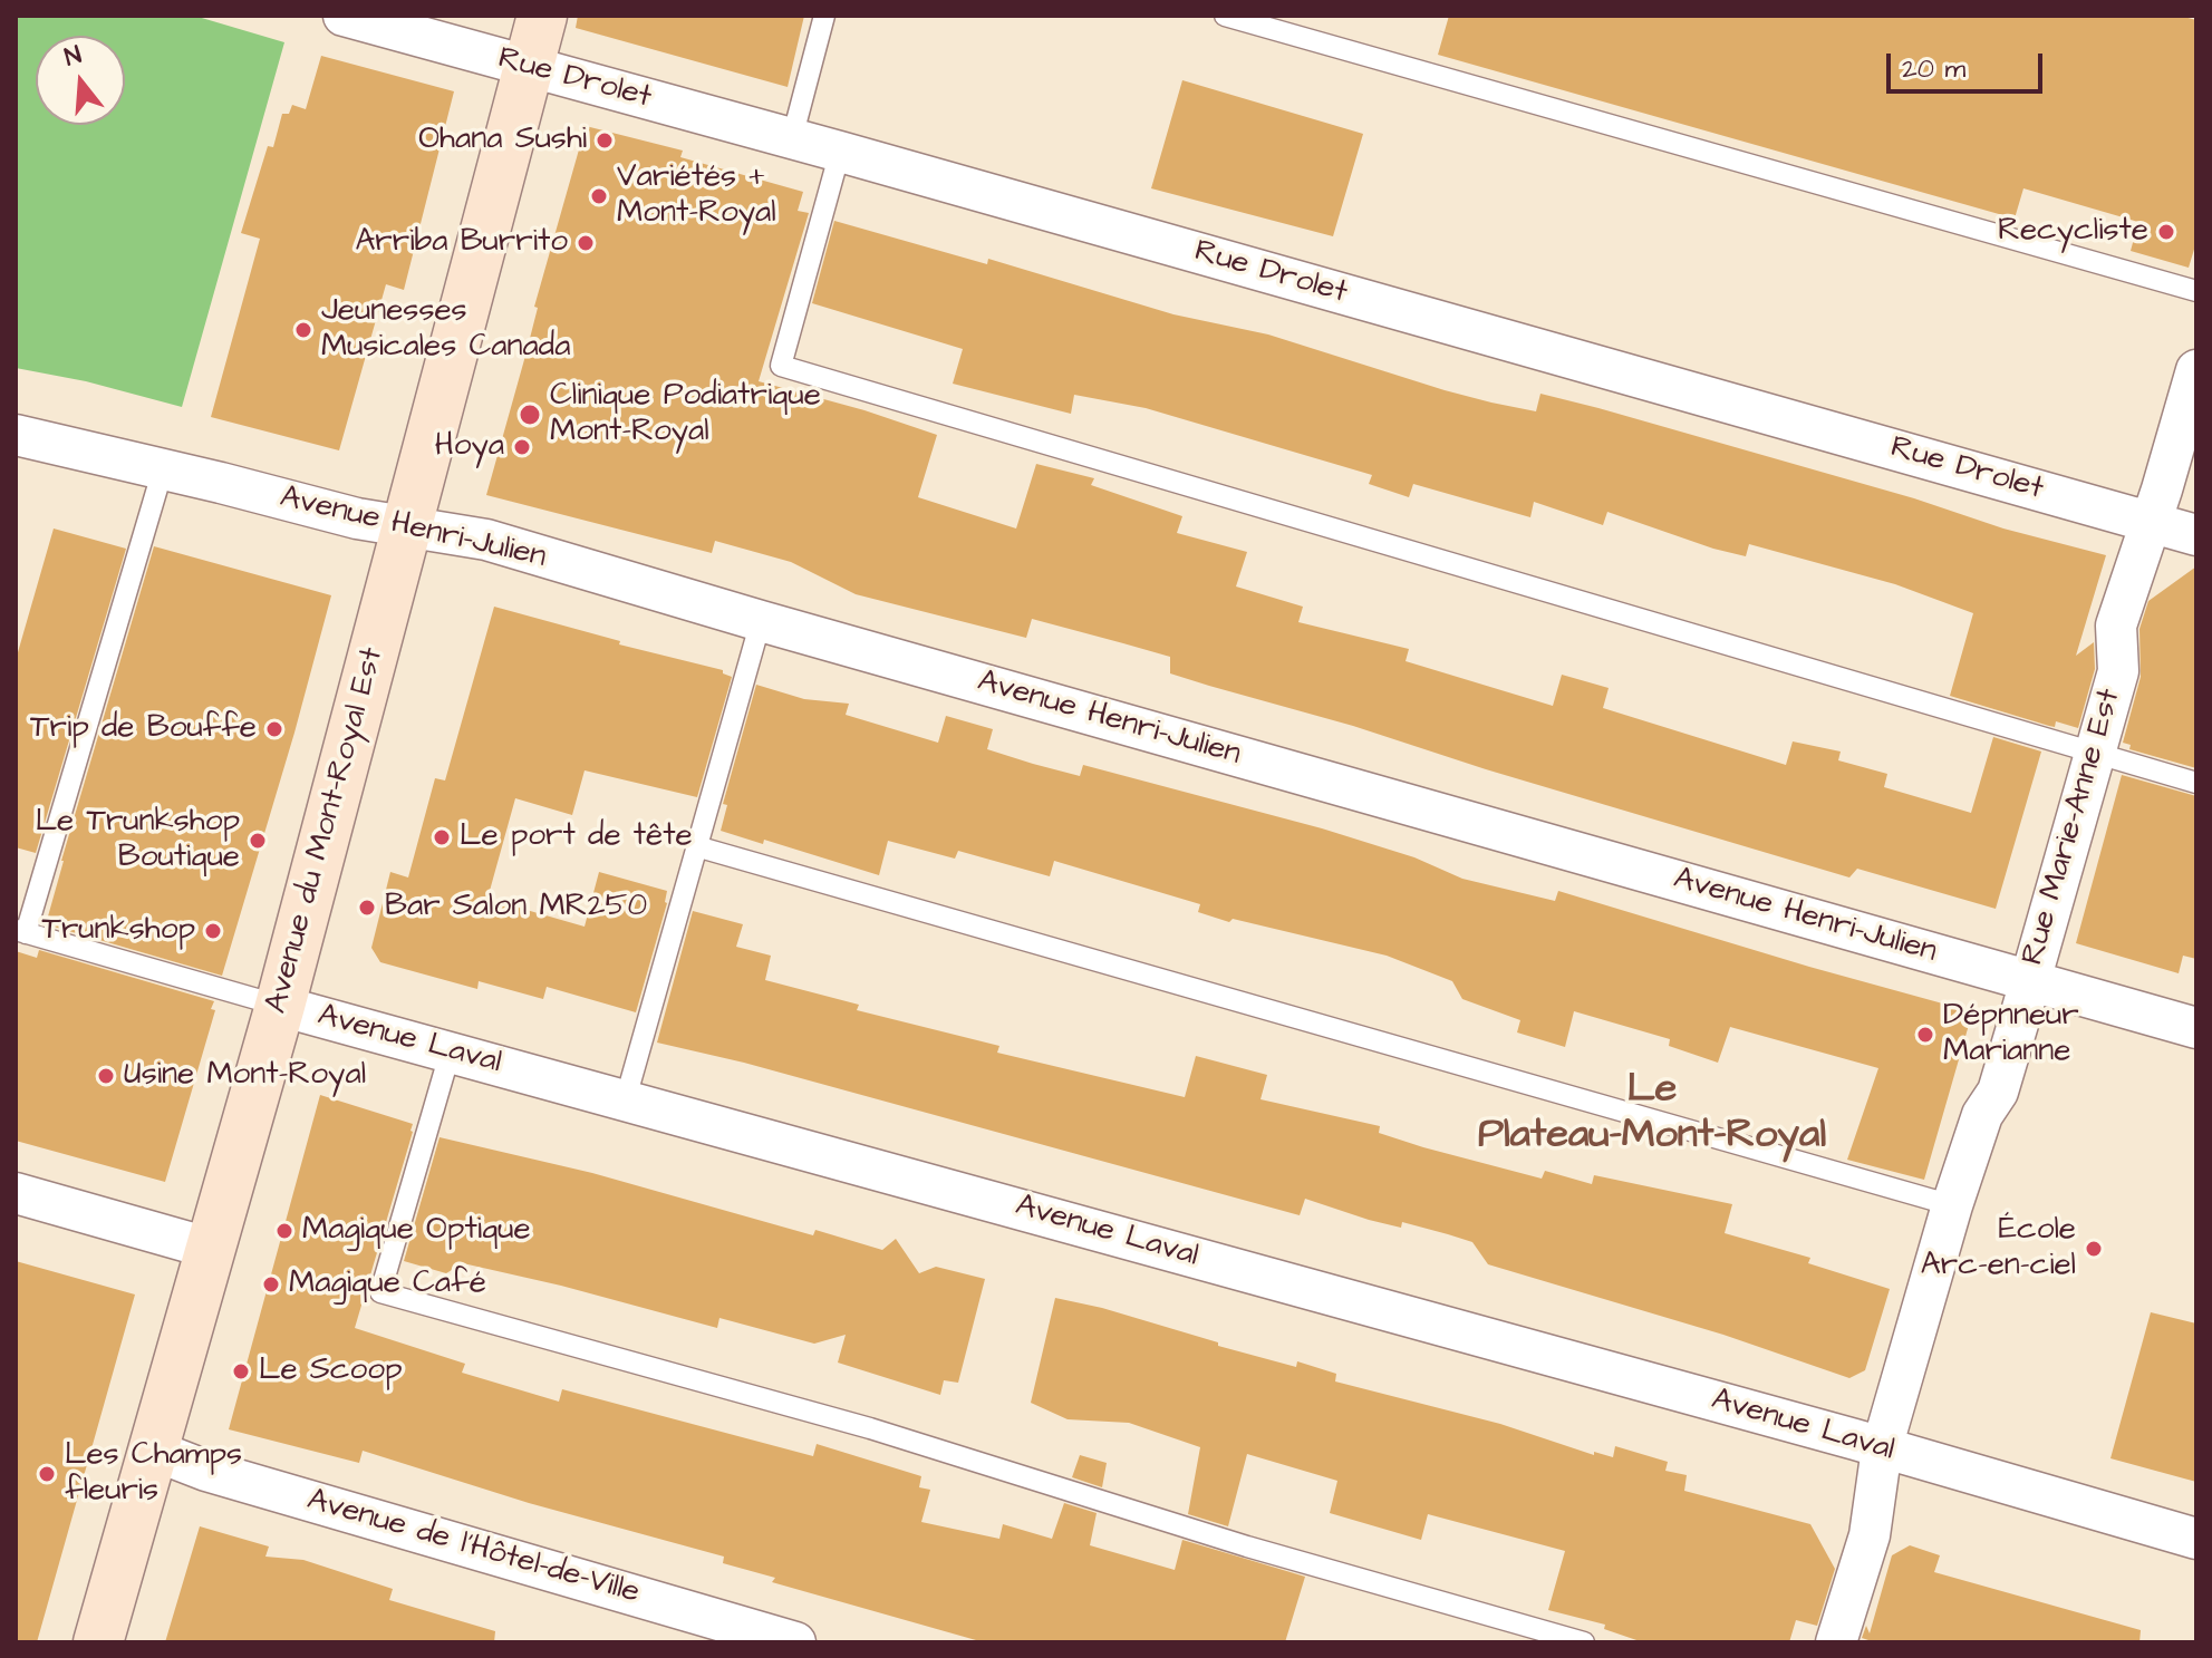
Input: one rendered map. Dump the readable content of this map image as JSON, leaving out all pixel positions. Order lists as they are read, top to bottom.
{
  "streets": {
    "main road": ["Avenue du Mont-Royal Est"],
    "street": [
      "Rue Drolet",
      "Avenue Henri-Julien",
      "Rue Marie-Anne Est",
      "Avenue Laval",
      "Avenue de l'Hôtel-de-Ville"
    ]
  },
  "crossings": [
    ["Rue Drolet", "Rue Marie-Anne Est"],
    ["Rue Drolet", "Avenue du Mont-Royal Est"],
    ["Avenue Henri-Julien", "Rue Marie-Anne Est"],
    ["Avenue Henri-Julien", "Avenue du Mont-Royal Est"],
    ["Rue Marie-Anne Est", "Avenue Laval"],
    ["Avenue du Mont-Royal Est", "Avenue Laval"],
    ["Avenue du Mont-Royal Est", "Avenue de l'Hôtel-de-Ville"]
  ],
  "districts": ["Le Plateau-Mont-Royal"],
  "places": [
    "Ohana Sushi",
    "Variétés + Mont-Royal",
    "Recycliste",
    "Arriba Burrito",
    "Jeunesses Musicales Canada",
    "Clinique Podiatrique Mont-Royal",
    "Hoya",
    "Trip de Bouffe",
    "Le port de tête",
    "Le Trunkshop Boutique",
    "Bar Salon MR250",
    "Trunkshop",
    "Dépnneur Marianne",
    "Usine Mont-Royal",
    "Magique Optique",
    "École Arc-en-ciel",
    "Magique Café",
    "Le Scoop",
    "Les Champs fleuris"
  ],
  "scale_bar": "20 m",
  "north": "top"
}
